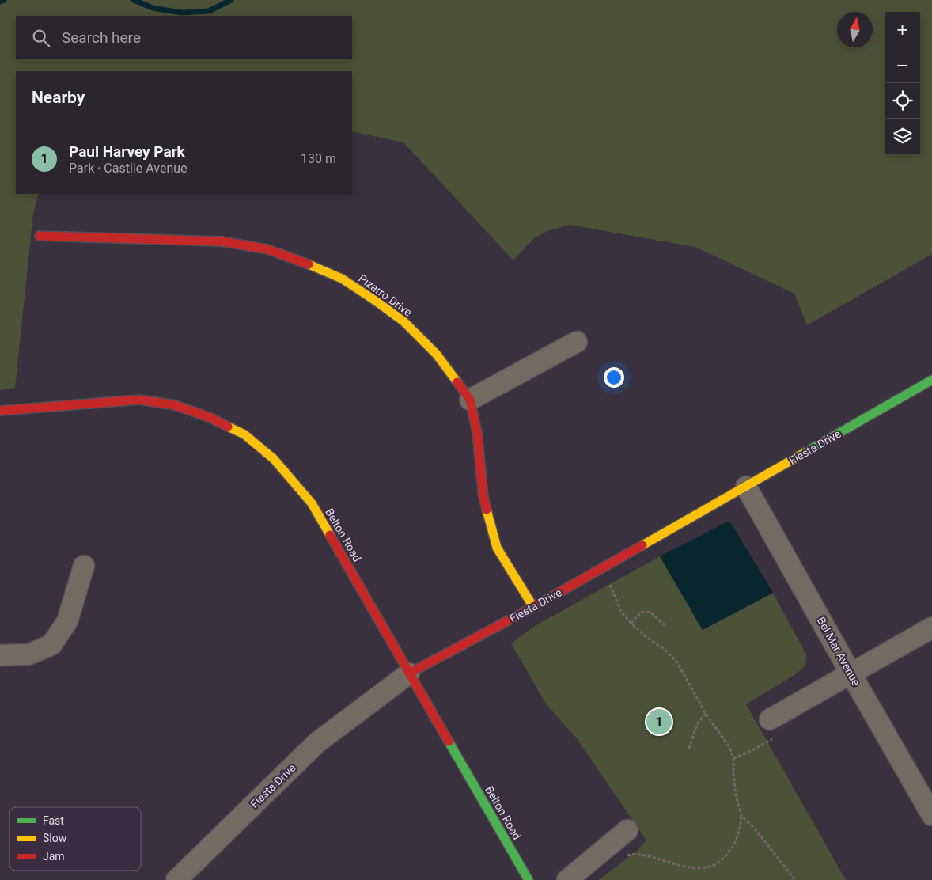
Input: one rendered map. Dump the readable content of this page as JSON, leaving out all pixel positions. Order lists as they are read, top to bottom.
{
  "streets": {
    "street": [
      "Pizarro Drive",
      "Fiesta Drive",
      "Belton Road",
      "Bel Mar Avenue"
    ]
  },
  "crossings": [
    ["Pizarro Drive", "Fiesta Drive"],
    ["Fiesta Drive", "Belton Road"],
    ["Fiesta Drive", "Bel Mar Avenue"]
  ],
  "legend": ["Fast", "Slow", "Jam"],
  "north": "top",
  "page": {
    "map_buttons": ["+", "−"],
    "search": "Search here",
    "heading": "Nearby",
    "list": [
      {
        "mark": "1",
        "name": "Paul Harvey Park",
        "note": "Park · Castile Avenue",
        "value": "130 m"
      }
    ],
    "pins": "1"
  }
}
